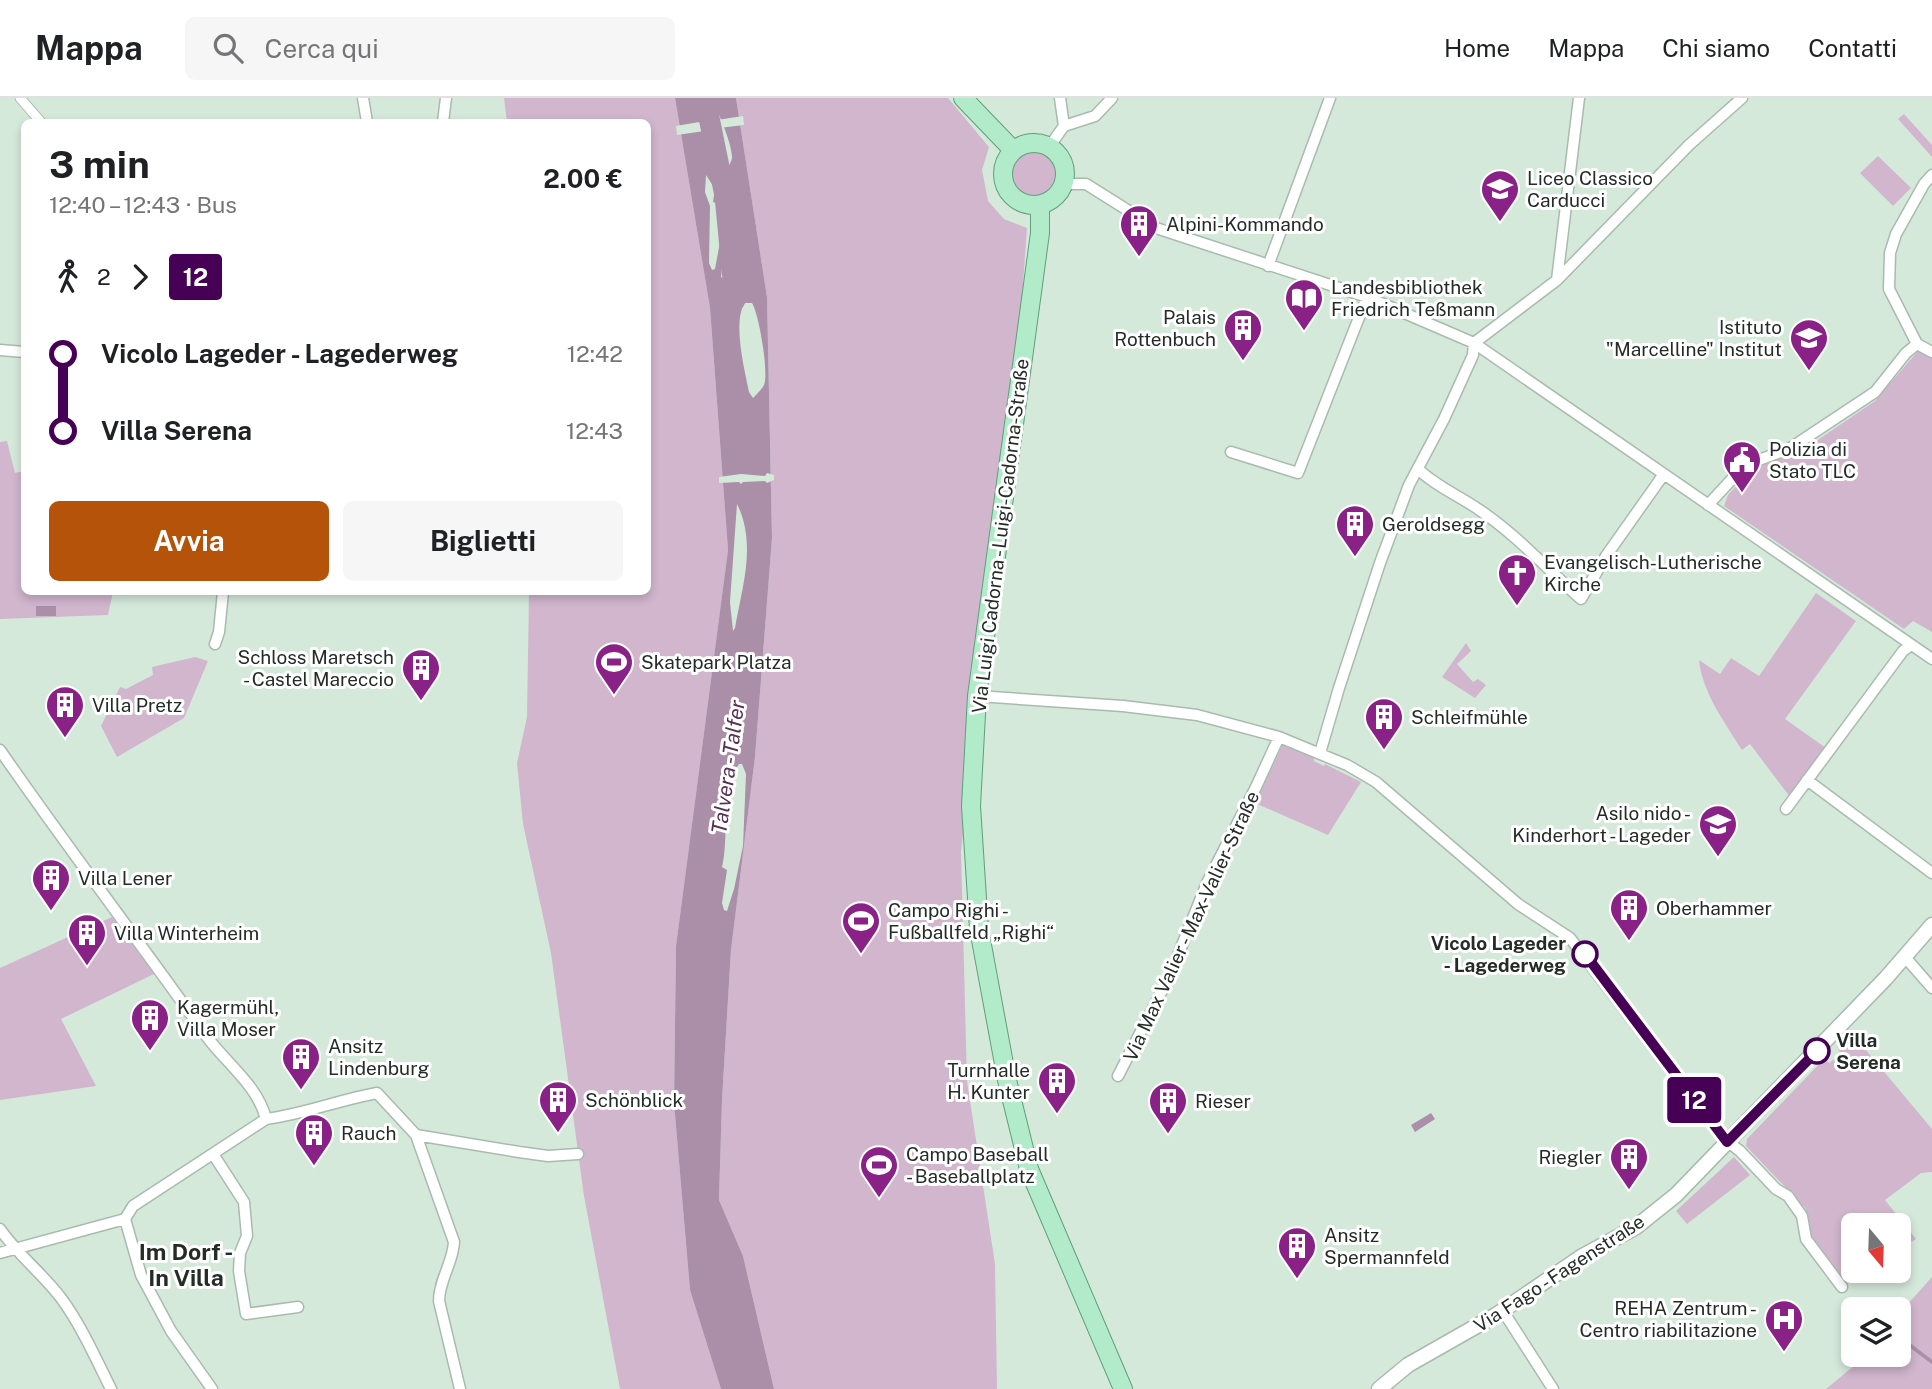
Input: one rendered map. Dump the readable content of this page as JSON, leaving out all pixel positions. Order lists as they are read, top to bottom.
{
  "streets": {
    "main road": ["Via Luigi Cadorna - Luigi-Cadorna-Straße"],
    "street": ["Via Max Valier - Max-Valier-Straße", "Via Fago - Fagenstraße"]
  },
  "districts": ["Im Dorf - In Villa"],
  "water": ["Talvera - Talfer"],
  "places": {
    "school or university": ["Liceo Classico Carducci", "Istituto \"Marcelline\" Institut", "Asilo nido - Kinderhort - Lageder"],
    "building": [
      "Alpini-Kommando",
      "Palais Rottenbuch",
      "Geroldsegg",
      "Schloss Maretsch - Castel Mareccio",
      "Villa Pretz",
      "Schleifmühle",
      "Villa Lener",
      "Oberhammer",
      "Villa Winterheim",
      "Kagermühl, Villa Moser",
      "Ansitz Lindenburg",
      "Turnhalle H. Kunter",
      "Schönblick",
      "Rieser",
      "Rauch",
      "Riegler",
      "Ansitz Spermannfeld"
    ],
    "library": ["Landesbibliothek Friedrich Teßmann"],
    "public building": ["Polizia di Stato TLC"],
    "church": ["Evangelisch-Lutherische Kirche"],
    "sports": ["Skatepark Platza", "Campo Righi - Fußballfeld „Righi“", "Campo Baseball - Baseballplatz"],
    "other": ["Vicolo Lageder - Lagederweg", "Villa Serena"],
    "hospital": ["REHA Zentrum - Centro riabilitazione"]
  },
  "lines": ["bus line 12"],
  "north": "bottom",
  "page": {
    "header": "Mappa",
    "search": "Cerca qui",
    "nav": [
      "Home",
      "Mappa",
      "Chi siamo",
      "Contatti"
    ],
    "on_map": "12",
    "heading": ["3 min", "12:40 – 12:43 · Bus", "2.00 €"],
    "legs": ["2", "12"],
    "list": [
      {
        "name": "Vicolo Lageder - Lagederweg",
        "value": "12:42"
      },
      {
        "name": "Villa Serena",
        "value": "12:43"
      }
    ],
    "buttons": ["Avvia", "Biglietti"]
  }
}
